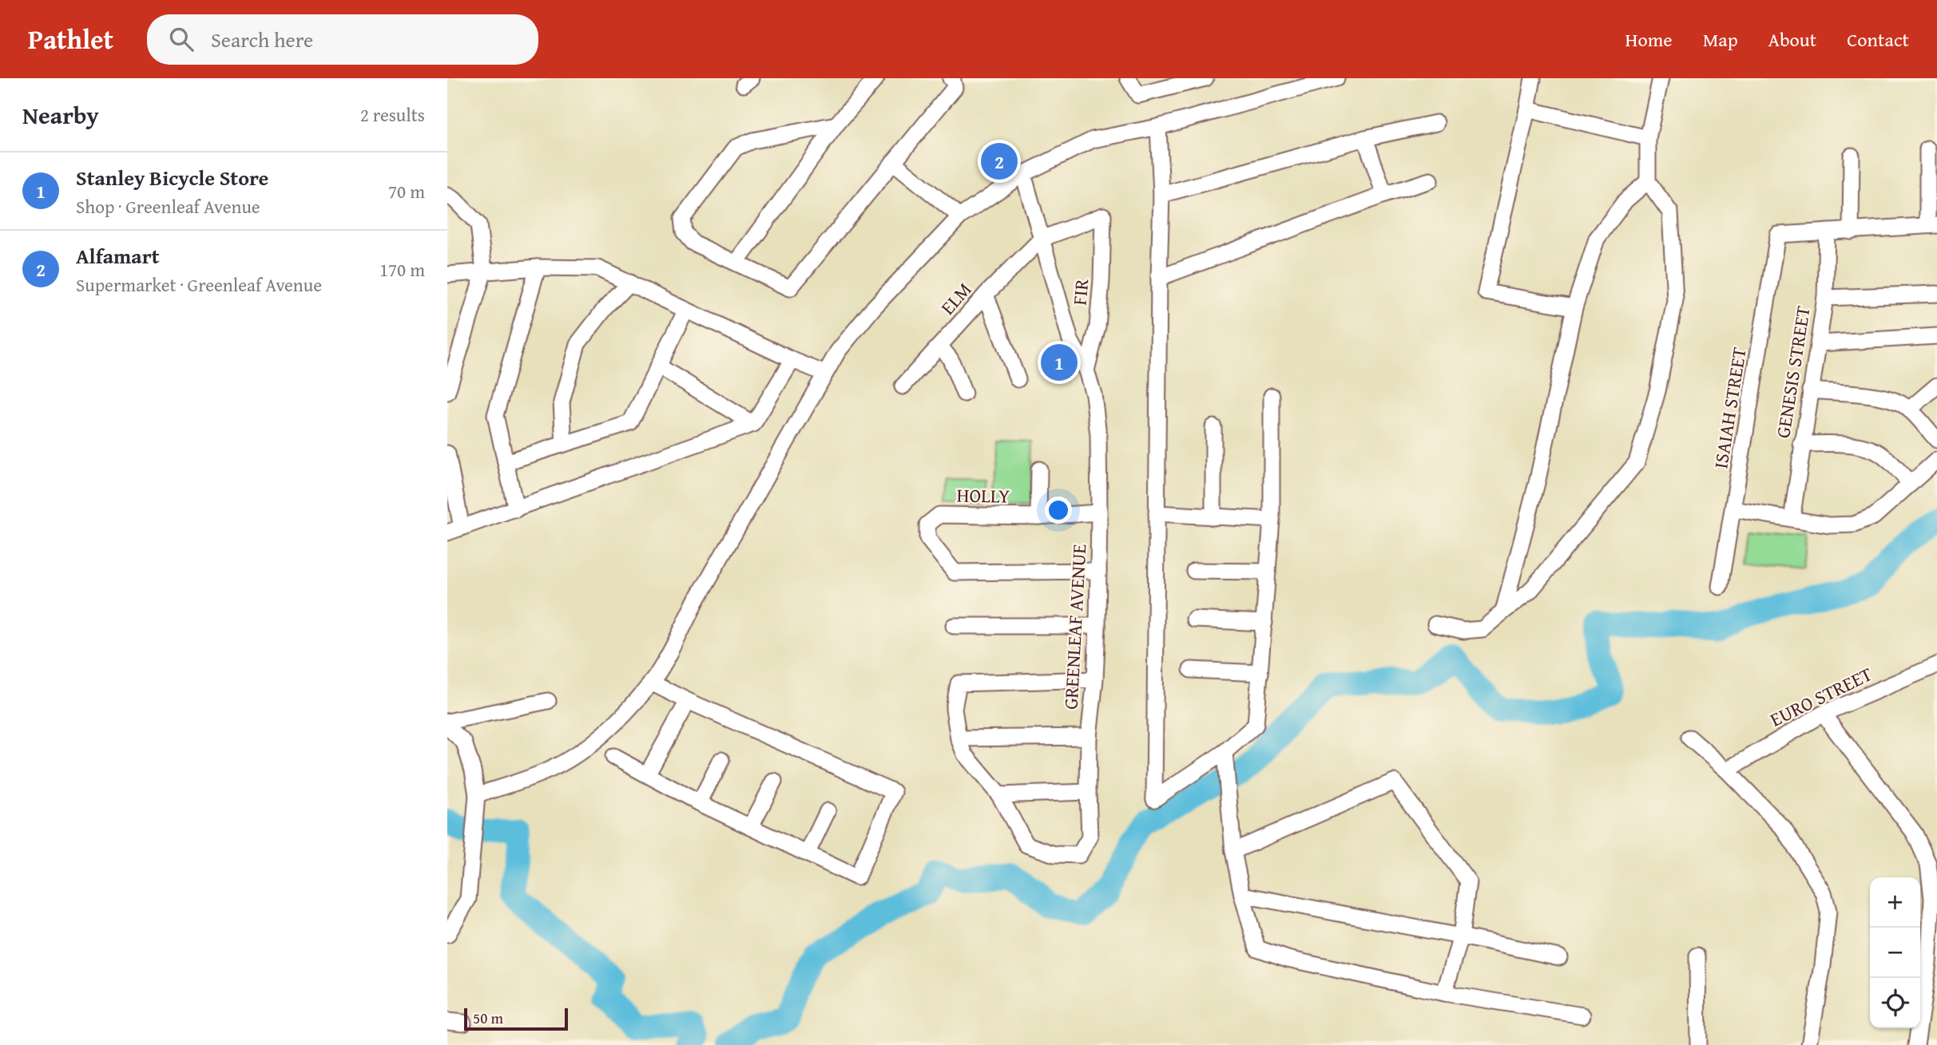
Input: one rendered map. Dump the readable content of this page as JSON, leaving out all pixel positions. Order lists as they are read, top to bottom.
{
  "streets": {
    "street": [
      "FIR",
      "ELM",
      "GENESIS STREET",
      "ISAIAH STREET",
      "HOLLY",
      "GREENLEAF AVENUE",
      "EURO STREET"
    ]
  },
  "crossings": [
    ["FIR", "ELM"],
    ["FIR", "GREENLEAF AVENUE"],
    ["ELM", "GREENLEAF AVENUE"],
    ["GENESIS STREET", "ISAIAH STREET"],
    ["HOLLY", "GREENLEAF AVENUE"]
  ],
  "scale_bar": "50 m",
  "page": {
    "header": "Pathlet",
    "search": "Search here",
    "nav": [
      "Home",
      "Map",
      "About",
      "Contact"
    ],
    "heading": ["Nearby", "2 results"],
    "pins": ["2", "1"],
    "list": [
      {
        "mark": "1",
        "name": "Stanley Bicycle Store",
        "note": "Shop · Greenleaf Avenue",
        "value": "70 m"
      },
      {
        "mark": "2",
        "name": "Alfamart",
        "note": "Supermarket · Greenleaf Avenue",
        "value": "170 m"
      }
    ],
    "map_buttons": ["+", "−"],
    "scale": "50 m"
  }
}
